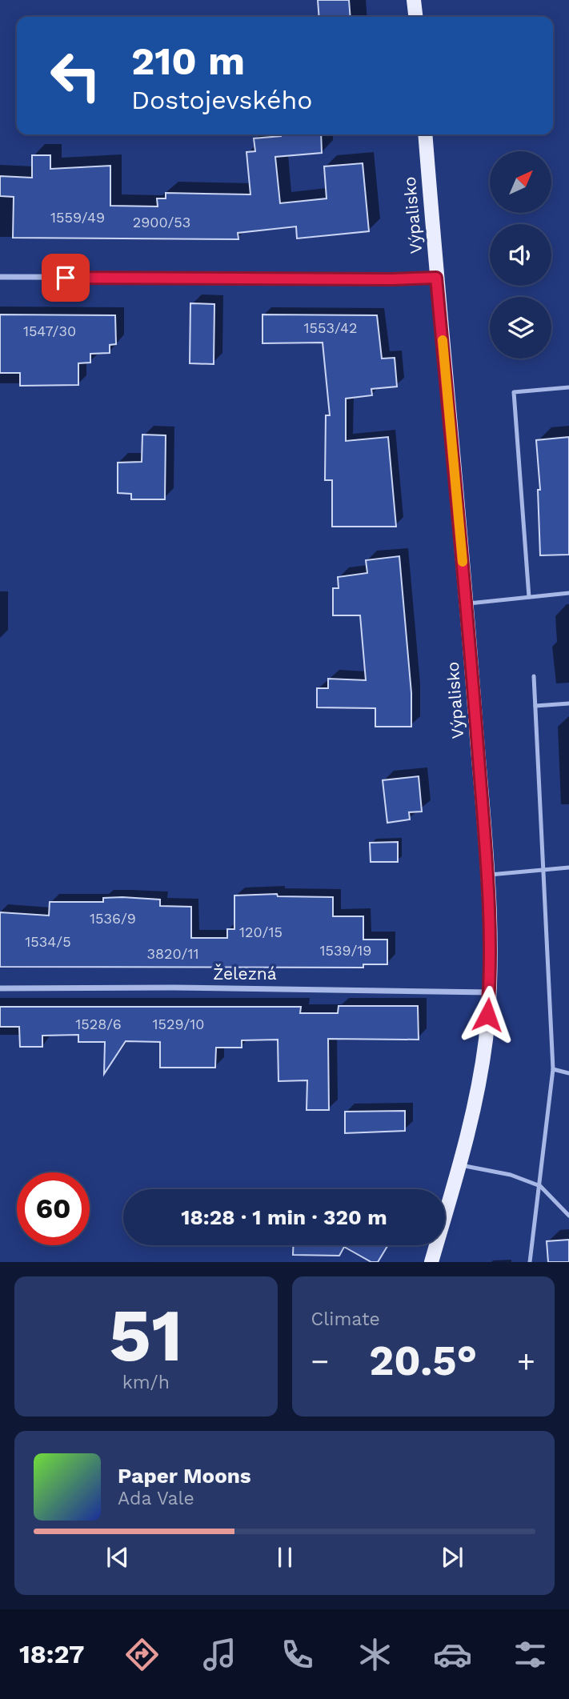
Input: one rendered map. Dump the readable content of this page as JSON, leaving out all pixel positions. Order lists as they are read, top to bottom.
{
  "streets": {
    "main road": ["Výpalisko"],
    "street": ["Železná"]
  },
  "crossings": [
    ["Výpalisko", "Železná"]
  ],
  "house_numbers": [
    "1559/49",
    "2900/53",
    "1553/42",
    "1547/30",
    "1536/9",
    "120/15",
    "1534/5",
    "1539/19",
    "3820/11",
    "1528/6",
    "1529/10"
  ],
  "north": "top right",
  "page": {
    "turn": ["210 m", "Dostojevského"],
    "limit": "60",
    "trip": "18:28 · 1 min · 320 m",
    "tile": [
      ["51", "km/h"],
      "Climate"
    ],
    "heat": ["−", "20.5°", "+"],
    "song": ["Paper Moons", "Ada Vale"],
    "tabs": "18:27"
  }
}
